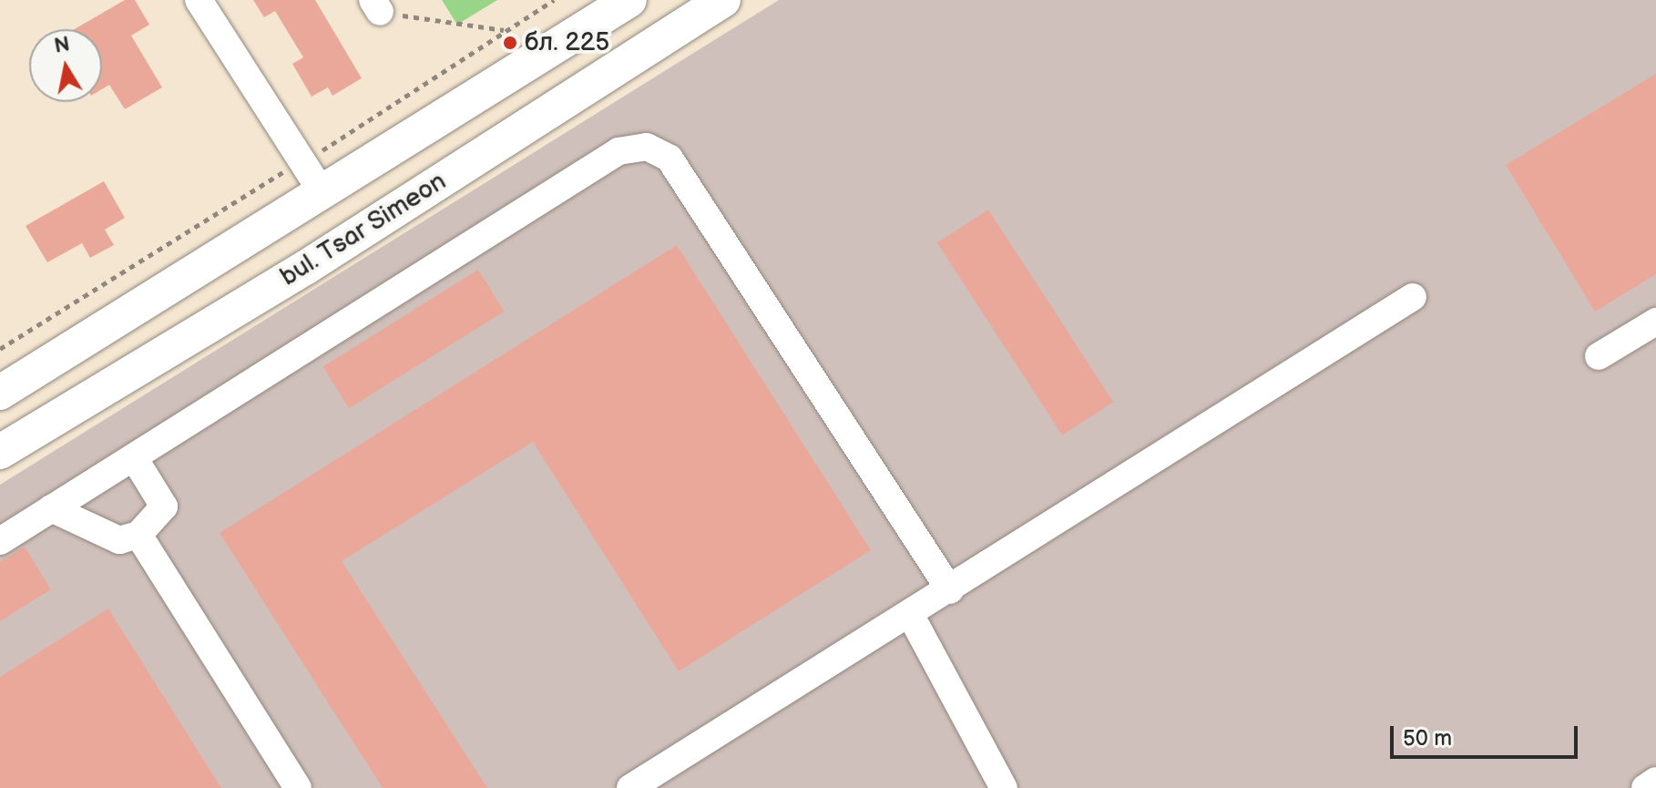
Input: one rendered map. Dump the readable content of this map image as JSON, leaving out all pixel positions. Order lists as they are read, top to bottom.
{
  "streets": {
    "main road": ["bul. Tsar Simeon"]
  },
  "places": ["бл. 225"],
  "scale_bar": "50 m",
  "north": "top"
}
